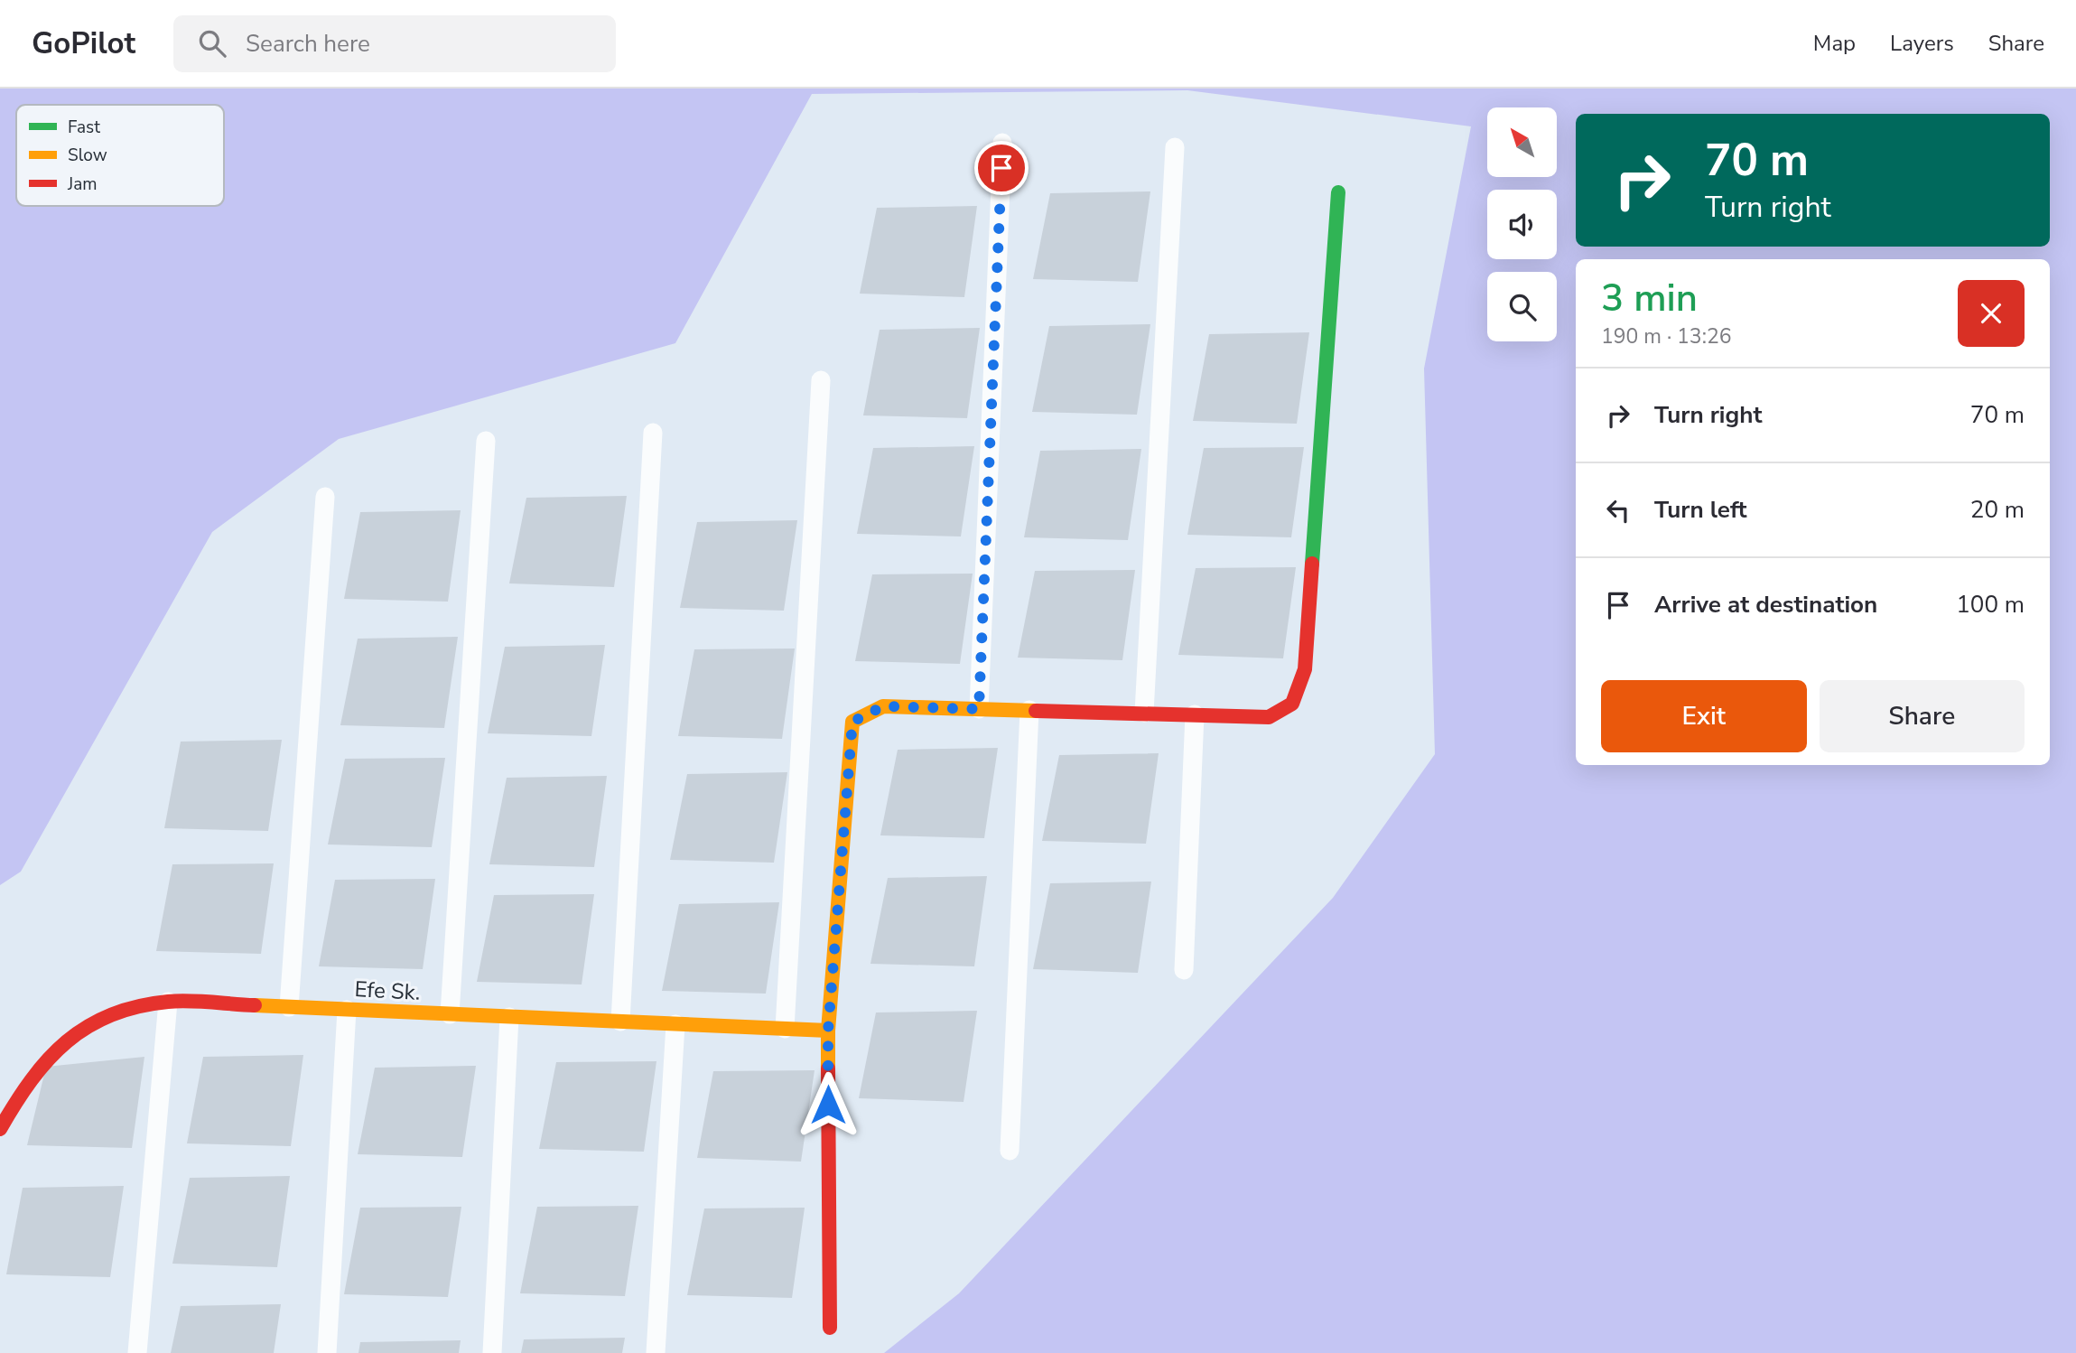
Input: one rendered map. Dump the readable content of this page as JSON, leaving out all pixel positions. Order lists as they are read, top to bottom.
{
  "streets": {
    "street": ["Efe Sk."]
  },
  "legend": ["Fast", "Slow", "Jam"],
  "north": "top left",
  "page": {
    "header": "GoPilot",
    "search": "Search here",
    "nav": ["Map", "Layers", "Share"],
    "turn": ["70 m", "Turn right"],
    "heading": ["3 min", "190 m · 13:26"],
    "list": [
      {
        "name": "Turn right",
        "value": "70 m"
      },
      {
        "name": "Turn left",
        "value": "20 m"
      },
      {
        "name": "Arrive at destination",
        "value": "100 m"
      }
    ],
    "buttons": ["Exit", "Share"]
  }
}
